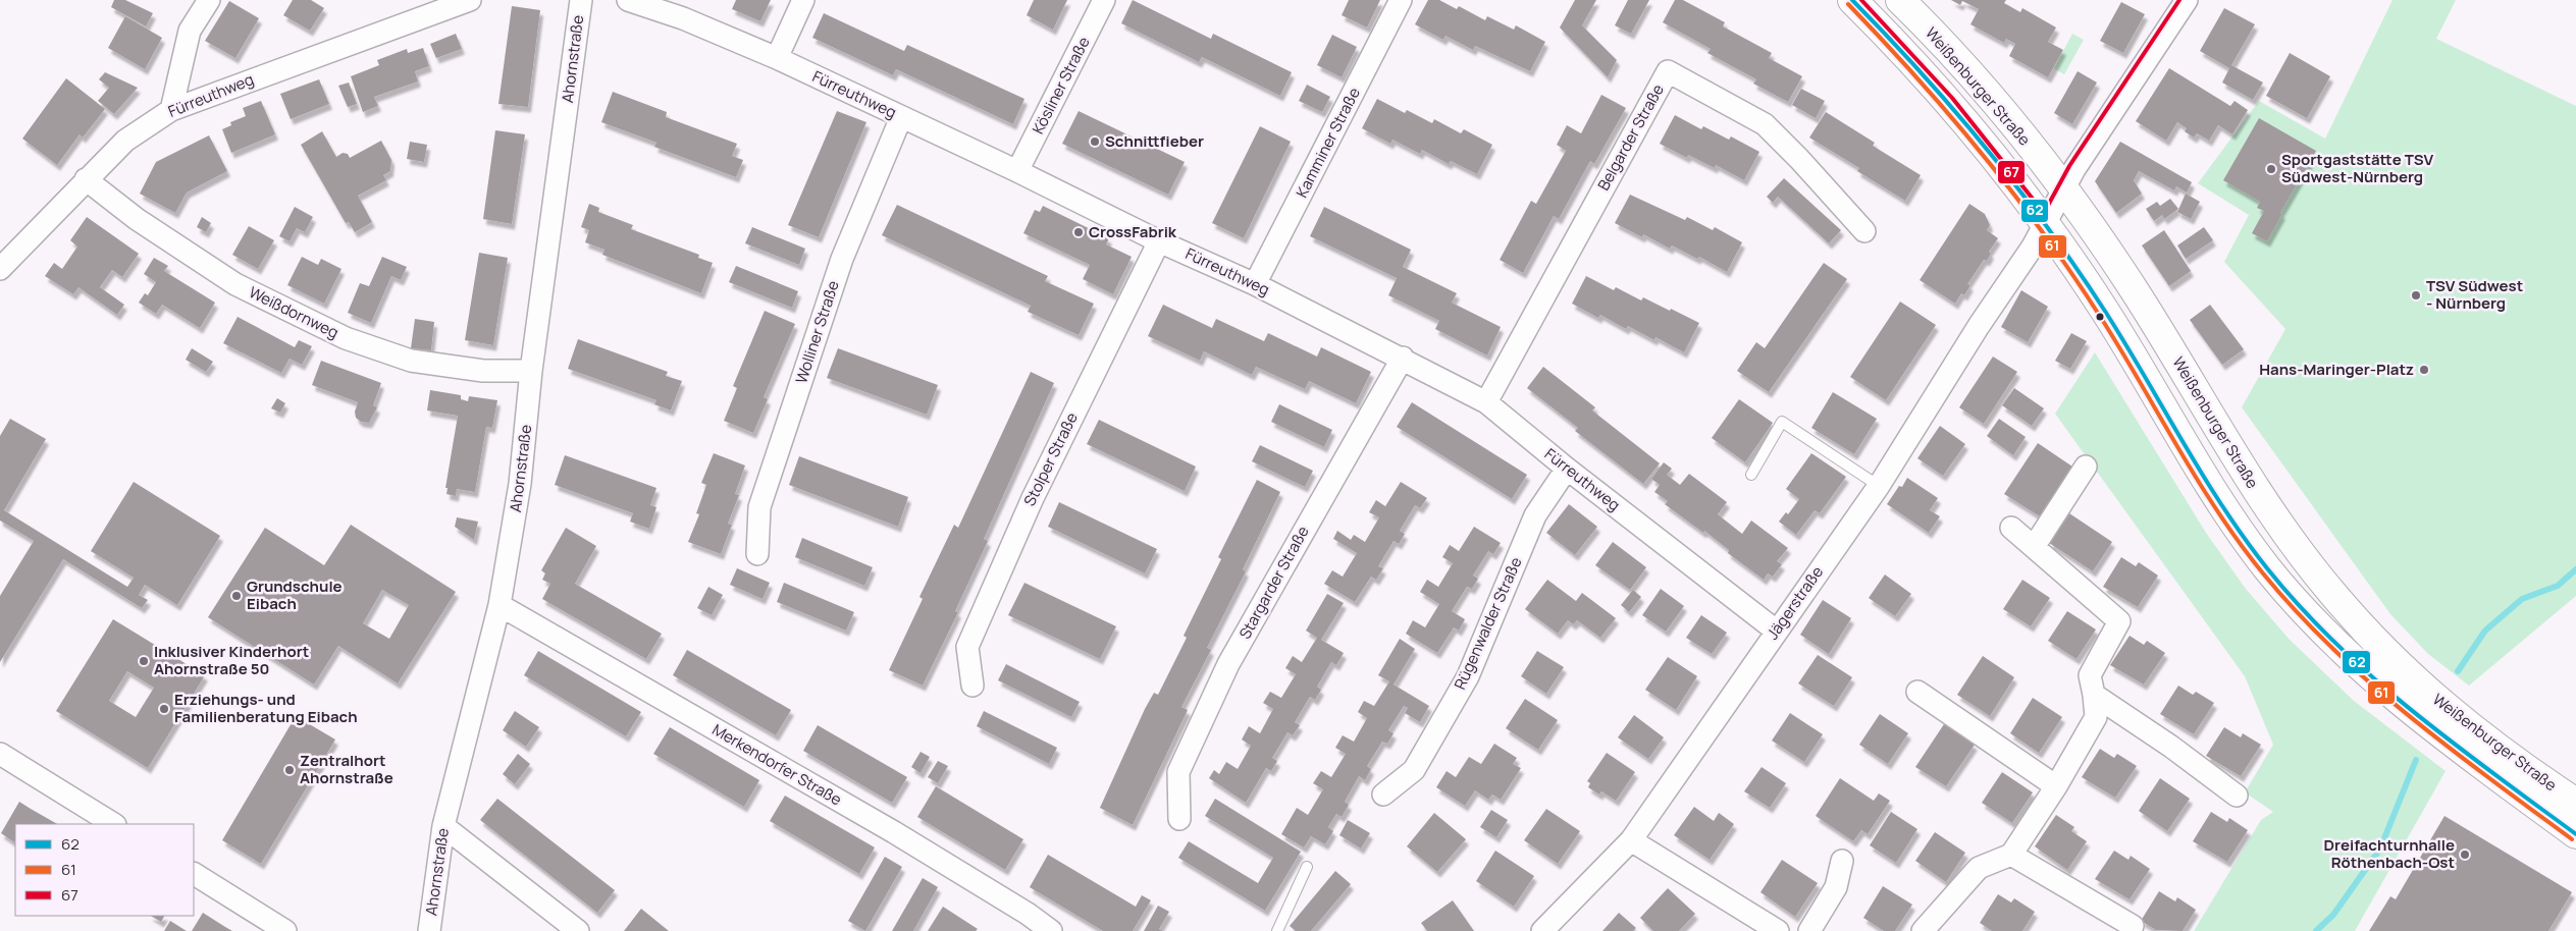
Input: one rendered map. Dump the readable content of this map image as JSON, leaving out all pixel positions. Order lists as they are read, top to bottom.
{
  "streets": {
    "main road": ["Weißenburger Straße"],
    "street": [
      "Ahornstraße",
      "Kösliner Straße",
      "Fürreuthweg",
      "Belgarder Straße",
      "Kamminer Straße",
      "Weißdornweg",
      "Wolliner Straße",
      "Stolper Straße",
      "Stargarder Straße",
      "Jägerstraße",
      "Rügenwalder Straße",
      "Merkendorfer Straße"
    ]
  },
  "crossings": [
    ["Ahornstraße", "Weißdornweg"],
    ["Ahornstraße", "Merkendorfer Straße"],
    ["Kösliner Straße", "Fürreuthweg"],
    ["Weißenburger Straße", "Jägerstraße"],
    ["Fürreuthweg", "Belgarder Straße"],
    ["Fürreuthweg", "Kamminer Straße"],
    ["Fürreuthweg", "Weißdornweg"],
    ["Fürreuthweg", "Wolliner Straße"],
    ["Fürreuthweg", "Stolper Straße"],
    ["Fürreuthweg", "Stargarder Straße"],
    ["Fürreuthweg", "Jägerstraße"],
    ["Fürreuthweg", "Rügenwalder Straße"]
  ],
  "places": [
    "Schnittfieber",
    "Sportgaststätte TSV Südwest-Nürnberg",
    "CrossFabrik",
    "TSV Südwest - Nürnberg",
    "Hans-Maringer-Platz",
    "Grundschule Eibach",
    "Inklusiver Kinderhort Ahornstraße 50",
    "Erziehungs- und Familienberatung Eibach",
    "Zentralhort Ahornstraße",
    "Dreifachturnhalle Röthenbach-Ost"
  ],
  "lines": ["transit line 62", "transit line 67", "transit line 61"],
  "legend": ["62", "61", "67"]
}
